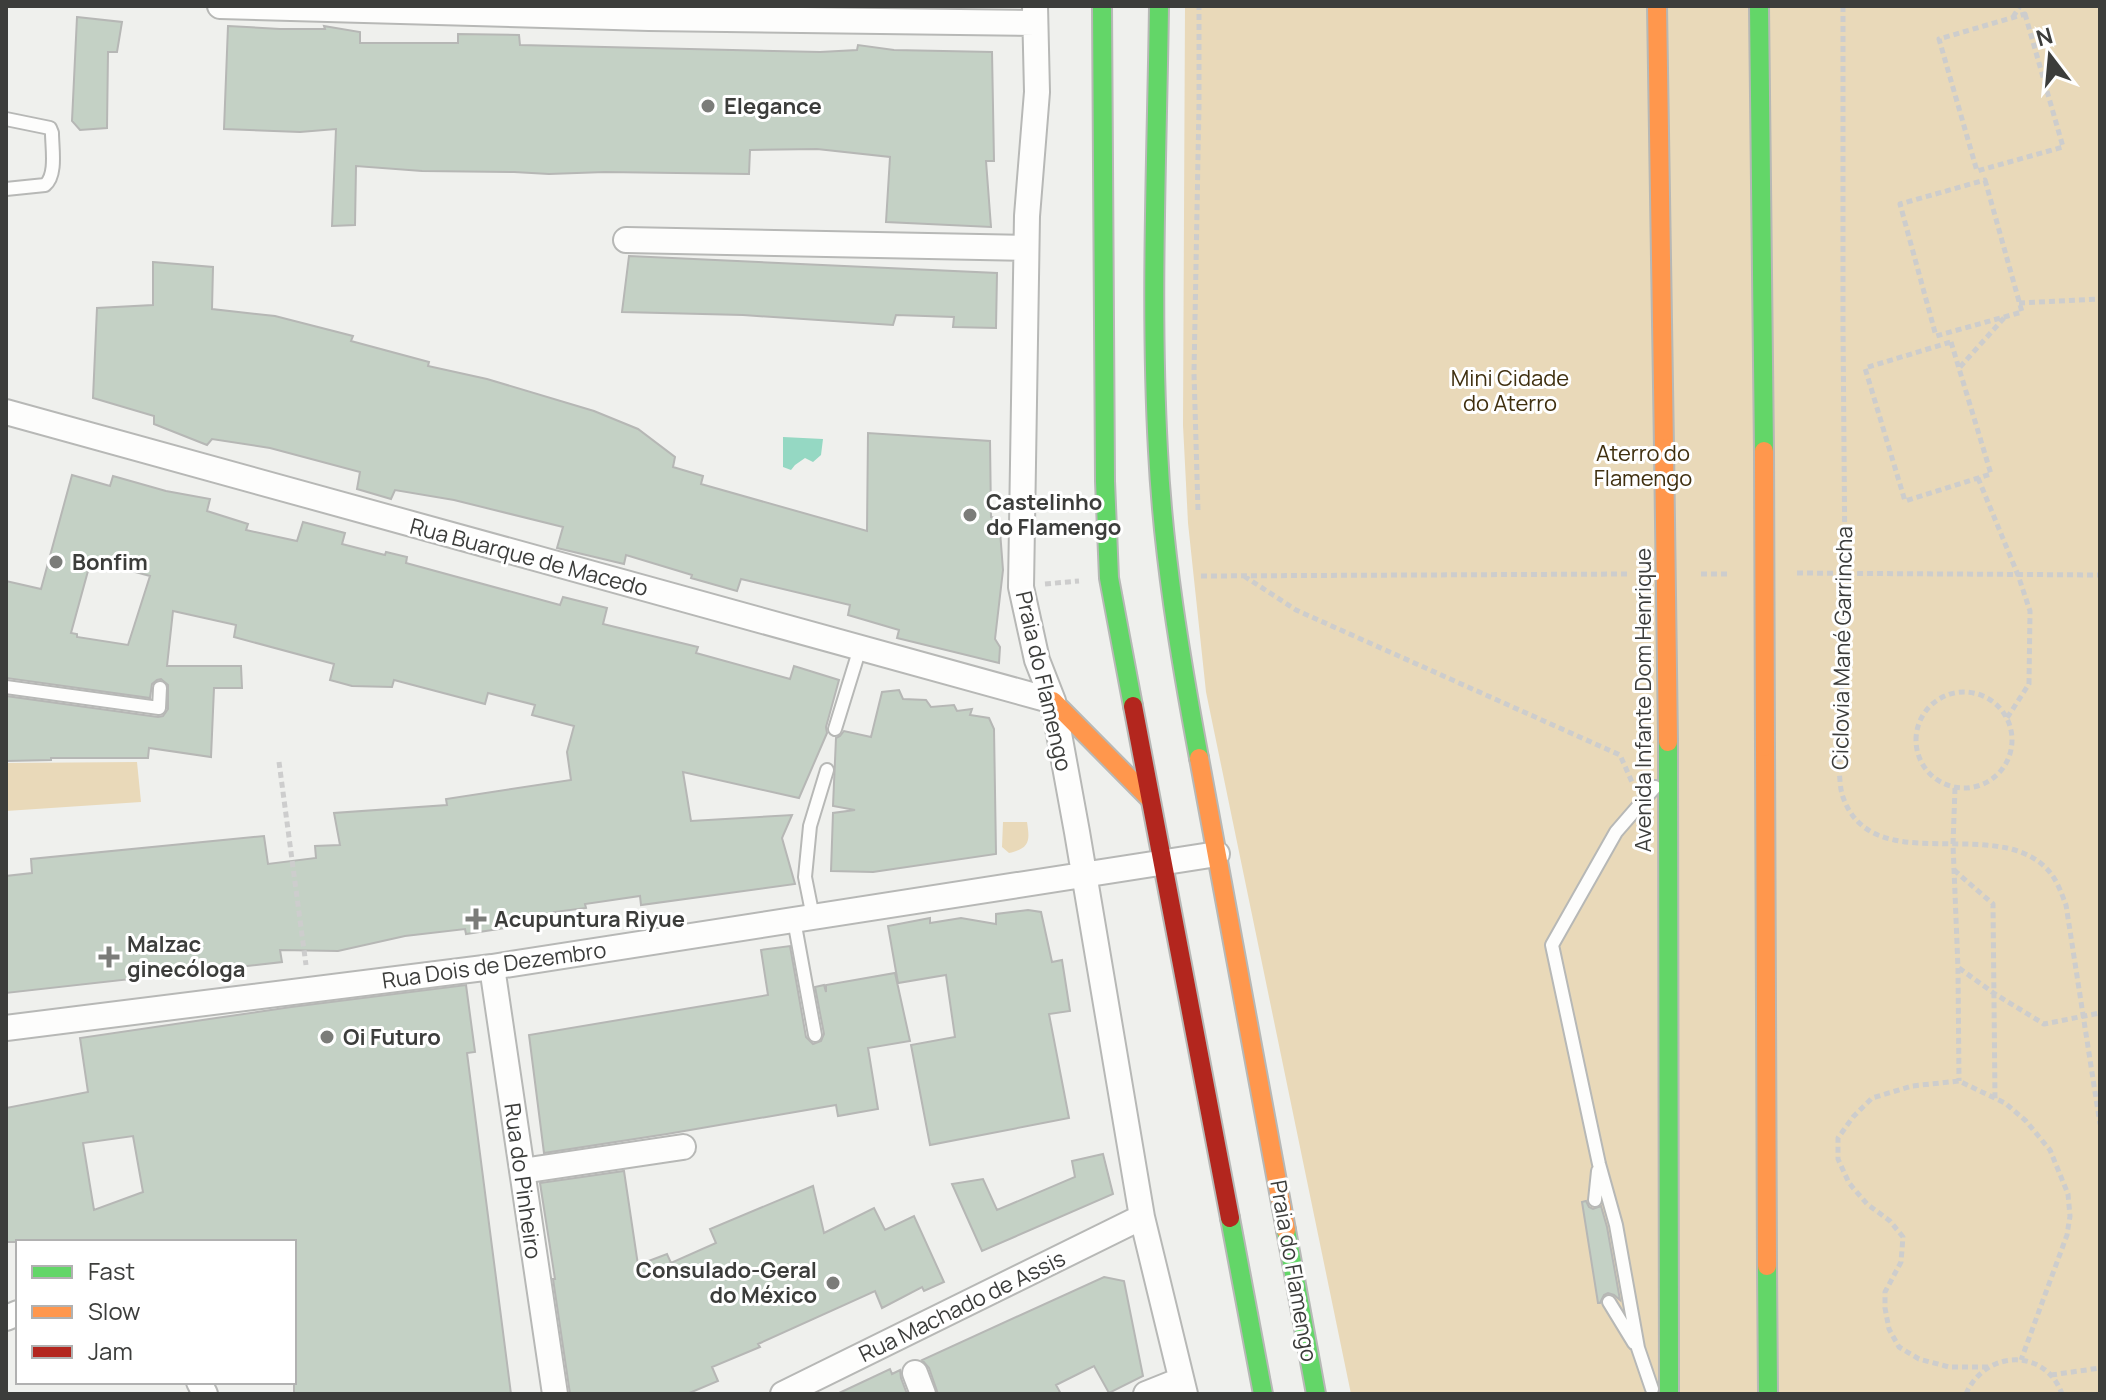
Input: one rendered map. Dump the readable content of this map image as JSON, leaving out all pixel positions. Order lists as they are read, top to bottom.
{
  "streets": {
    "main road": ["Praia do Flamengo", "Avenida Infante Dom Henrique"],
    "street": [
      "Rua Buarque de Macedo",
      "Rua Dois de Dezembro",
      "Rua do Pinheiro",
      "Rua Machado de Assis"
    ],
    "path": ["Ciclovia Mané Garrincha"]
  },
  "crossings": [
    ["Rua Buarque de Macedo", "Praia do Flamengo"],
    ["Praia do Flamengo", "Rua Dois de Dezembro"],
    ["Praia do Flamengo", "Rua Machado de Assis"],
    ["Rua Dois de Dezembro", "Rua do Pinheiro"]
  ],
  "parks": ["Mini Cidade do Aterro", "Aterro do Flamengo"],
  "places": {
    "other": [
      "Elegance",
      "Castelinho do Flamengo",
      "Bonfim",
      "Oi Futuro",
      "Consulado-Geral do México"
    ],
    "health": ["Acupuntura Riyue", "Malzac ginecóloga"]
  },
  "legend": ["Fast", "Slow", "Jam"],
  "north": "top"
}
